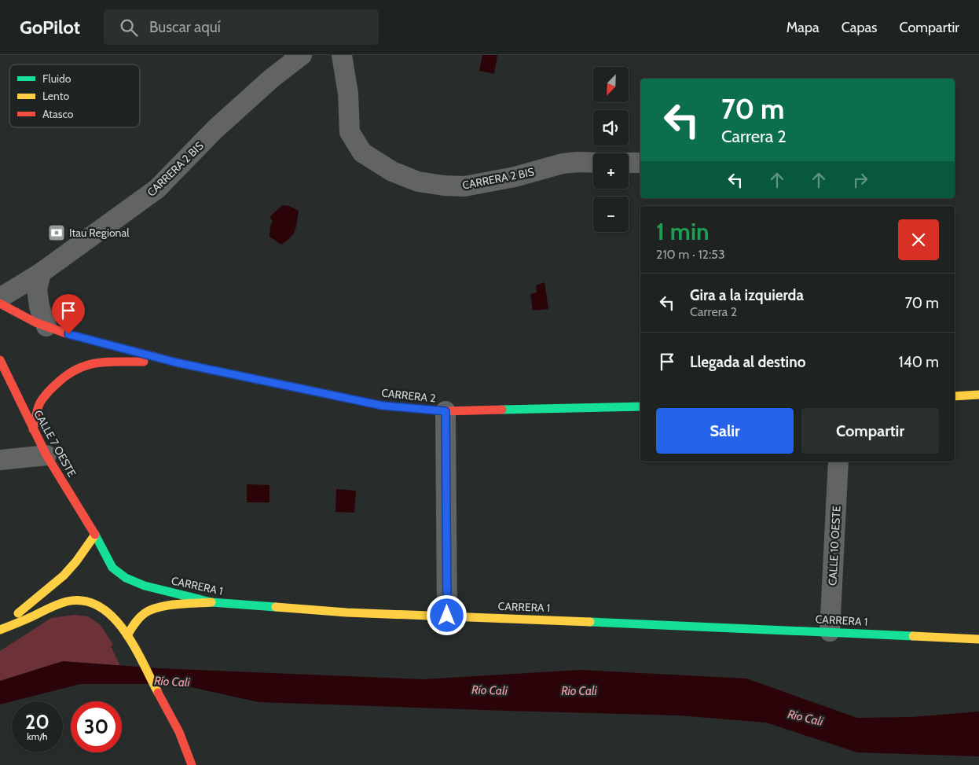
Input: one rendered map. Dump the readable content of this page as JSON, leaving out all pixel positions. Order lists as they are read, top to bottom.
{
  "streets": {
    "street": [
      "CARRERA 2 BIS",
      "CARRERA 2",
      "CALLE 7 OESTE",
      "CALLE 10 OESTE",
      "CARRERA 1"
    ]
  },
  "crossings": [
    ["CARRERA 2", "CALLE 7 OESTE"],
    ["CALLE 7 OESTE", "CARRERA 1"],
    ["CALLE 10 OESTE", "CARRERA 1"]
  ],
  "water": ["Río Cali", "Rio Cali"],
  "places": {
    "bank": ["Itau Regional"]
  },
  "legend": ["Fluido", "Lento", "Atasco"],
  "north": "bottom left",
  "page": {
    "header": "GoPilot",
    "search": "Buscar aquí",
    "nav": ["Mapa", "Capas", "Compartir"],
    "map_buttons": ["+", "−"],
    "turn": ["70 m", "Carrera 2"],
    "heading": ["1 min", "210 m · 12:53"],
    "list": [
      {
        "name": "Gira a la izquierda",
        "note": "Carrera 2",
        "value": "70 m"
      },
      {
        "name": "Llegada al destino",
        "value": "140 m"
      }
    ],
    "buttons": ["Salir", "Compartir"],
    "speed": "20 km/h",
    "limit": "30"
  }
}
